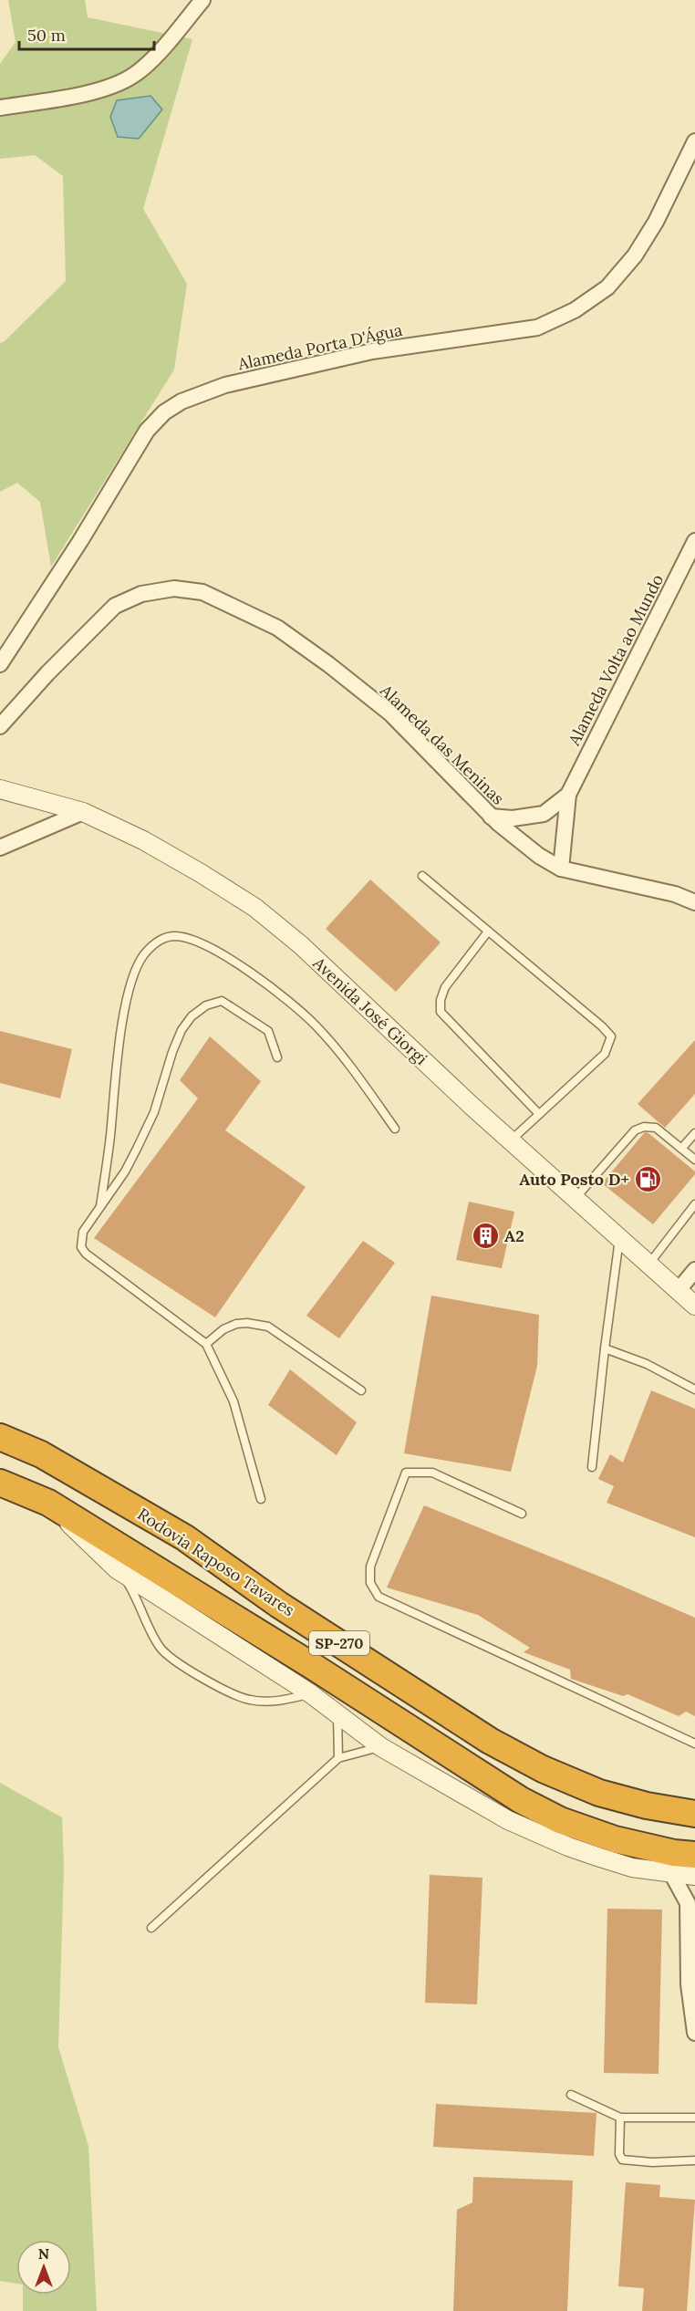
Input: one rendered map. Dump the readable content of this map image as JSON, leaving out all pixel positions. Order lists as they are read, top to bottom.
{
  "streets": {
    "highway": ["Rodovia Raposo Tavares", "SP-270"],
    "street": [
      "Alameda Porta D'Água",
      "Alameda Volta ao Mundo",
      "Alameda das Meninas",
      "Avenida José Giorgi"
    ]
  },
  "crossings": [
    ["Alameda Volta ao Mundo", "Alameda das Meninas"]
  ],
  "places": {
    "fuel station": ["Auto Posto D+"],
    "building": ["A2"]
  },
  "scale_bar": "50 m",
  "north": "top"
}
